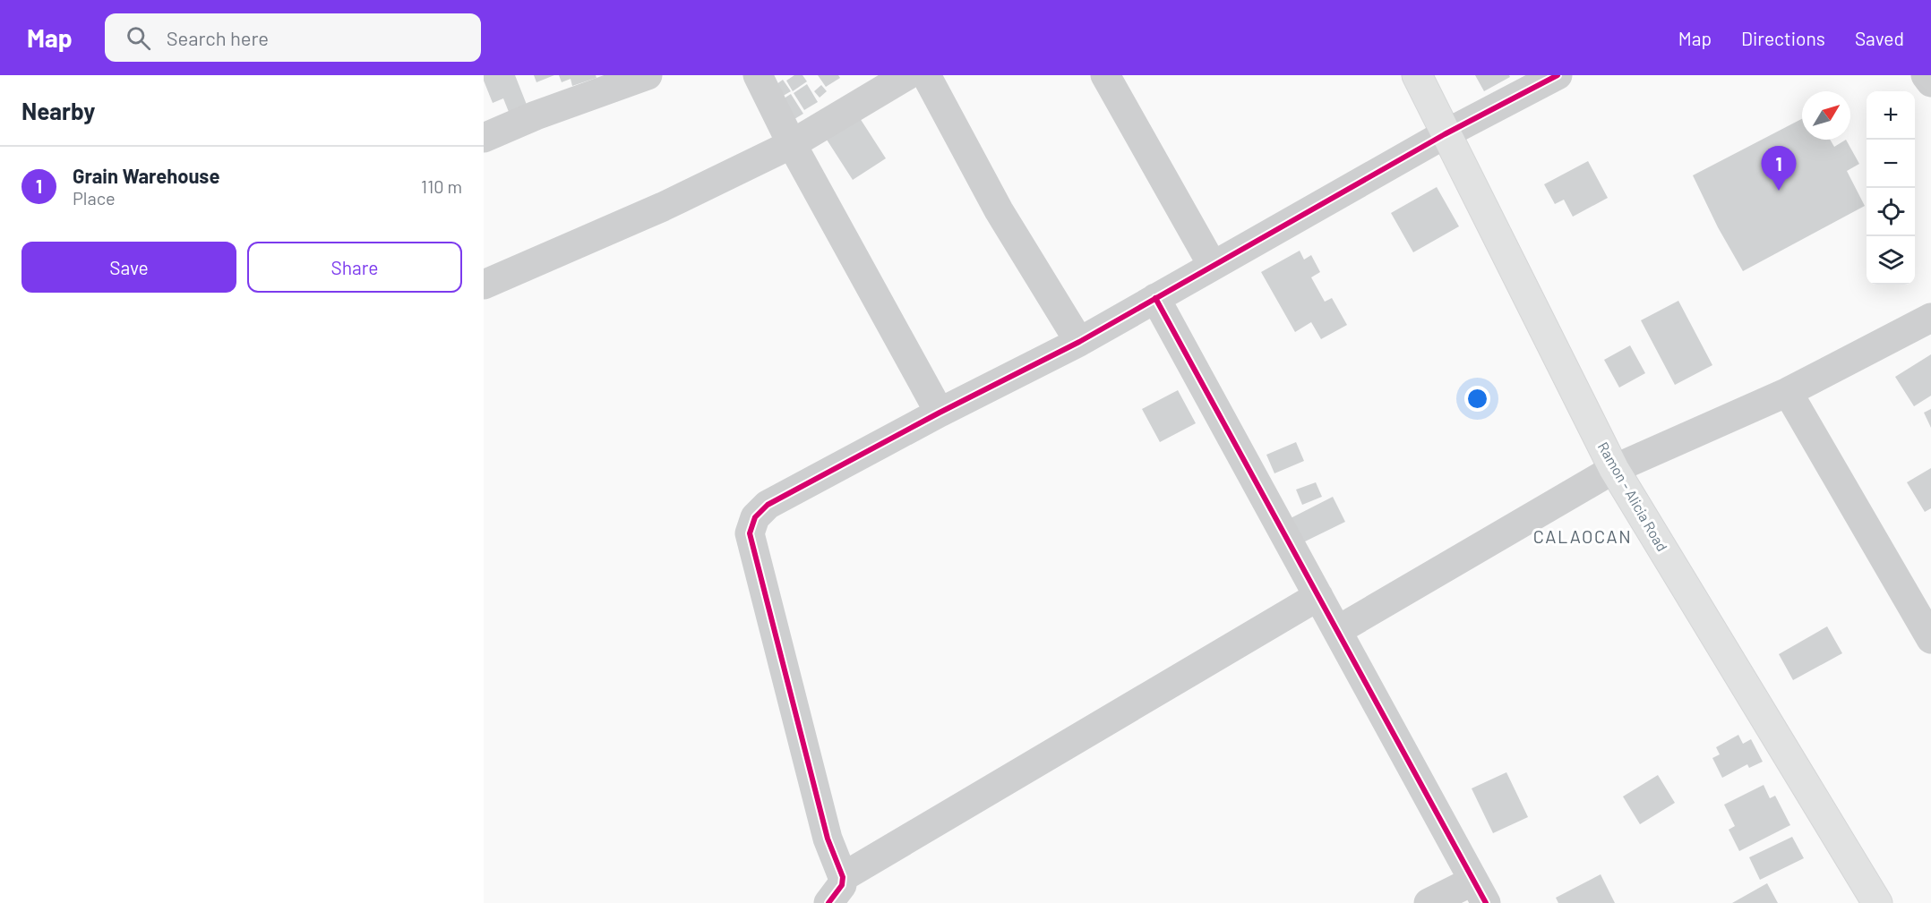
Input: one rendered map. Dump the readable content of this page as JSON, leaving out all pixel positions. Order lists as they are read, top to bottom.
{
  "streets": {
    "main road": ["Ramon - Alicia Road"]
  },
  "districts": ["CALAOCAN"],
  "north": "top right",
  "page": {
    "header": "Map",
    "search": "Search here",
    "nav": ["Map", "Directions", "Saved"],
    "heading": "Nearby",
    "map_buttons": ["+", "−"],
    "list": [
      {
        "mark": "1",
        "name": "Grain Warehouse",
        "note": "Place",
        "value": "110 m"
      }
    ],
    "pins": "1",
    "buttons": ["Save", "Share"]
  }
}
